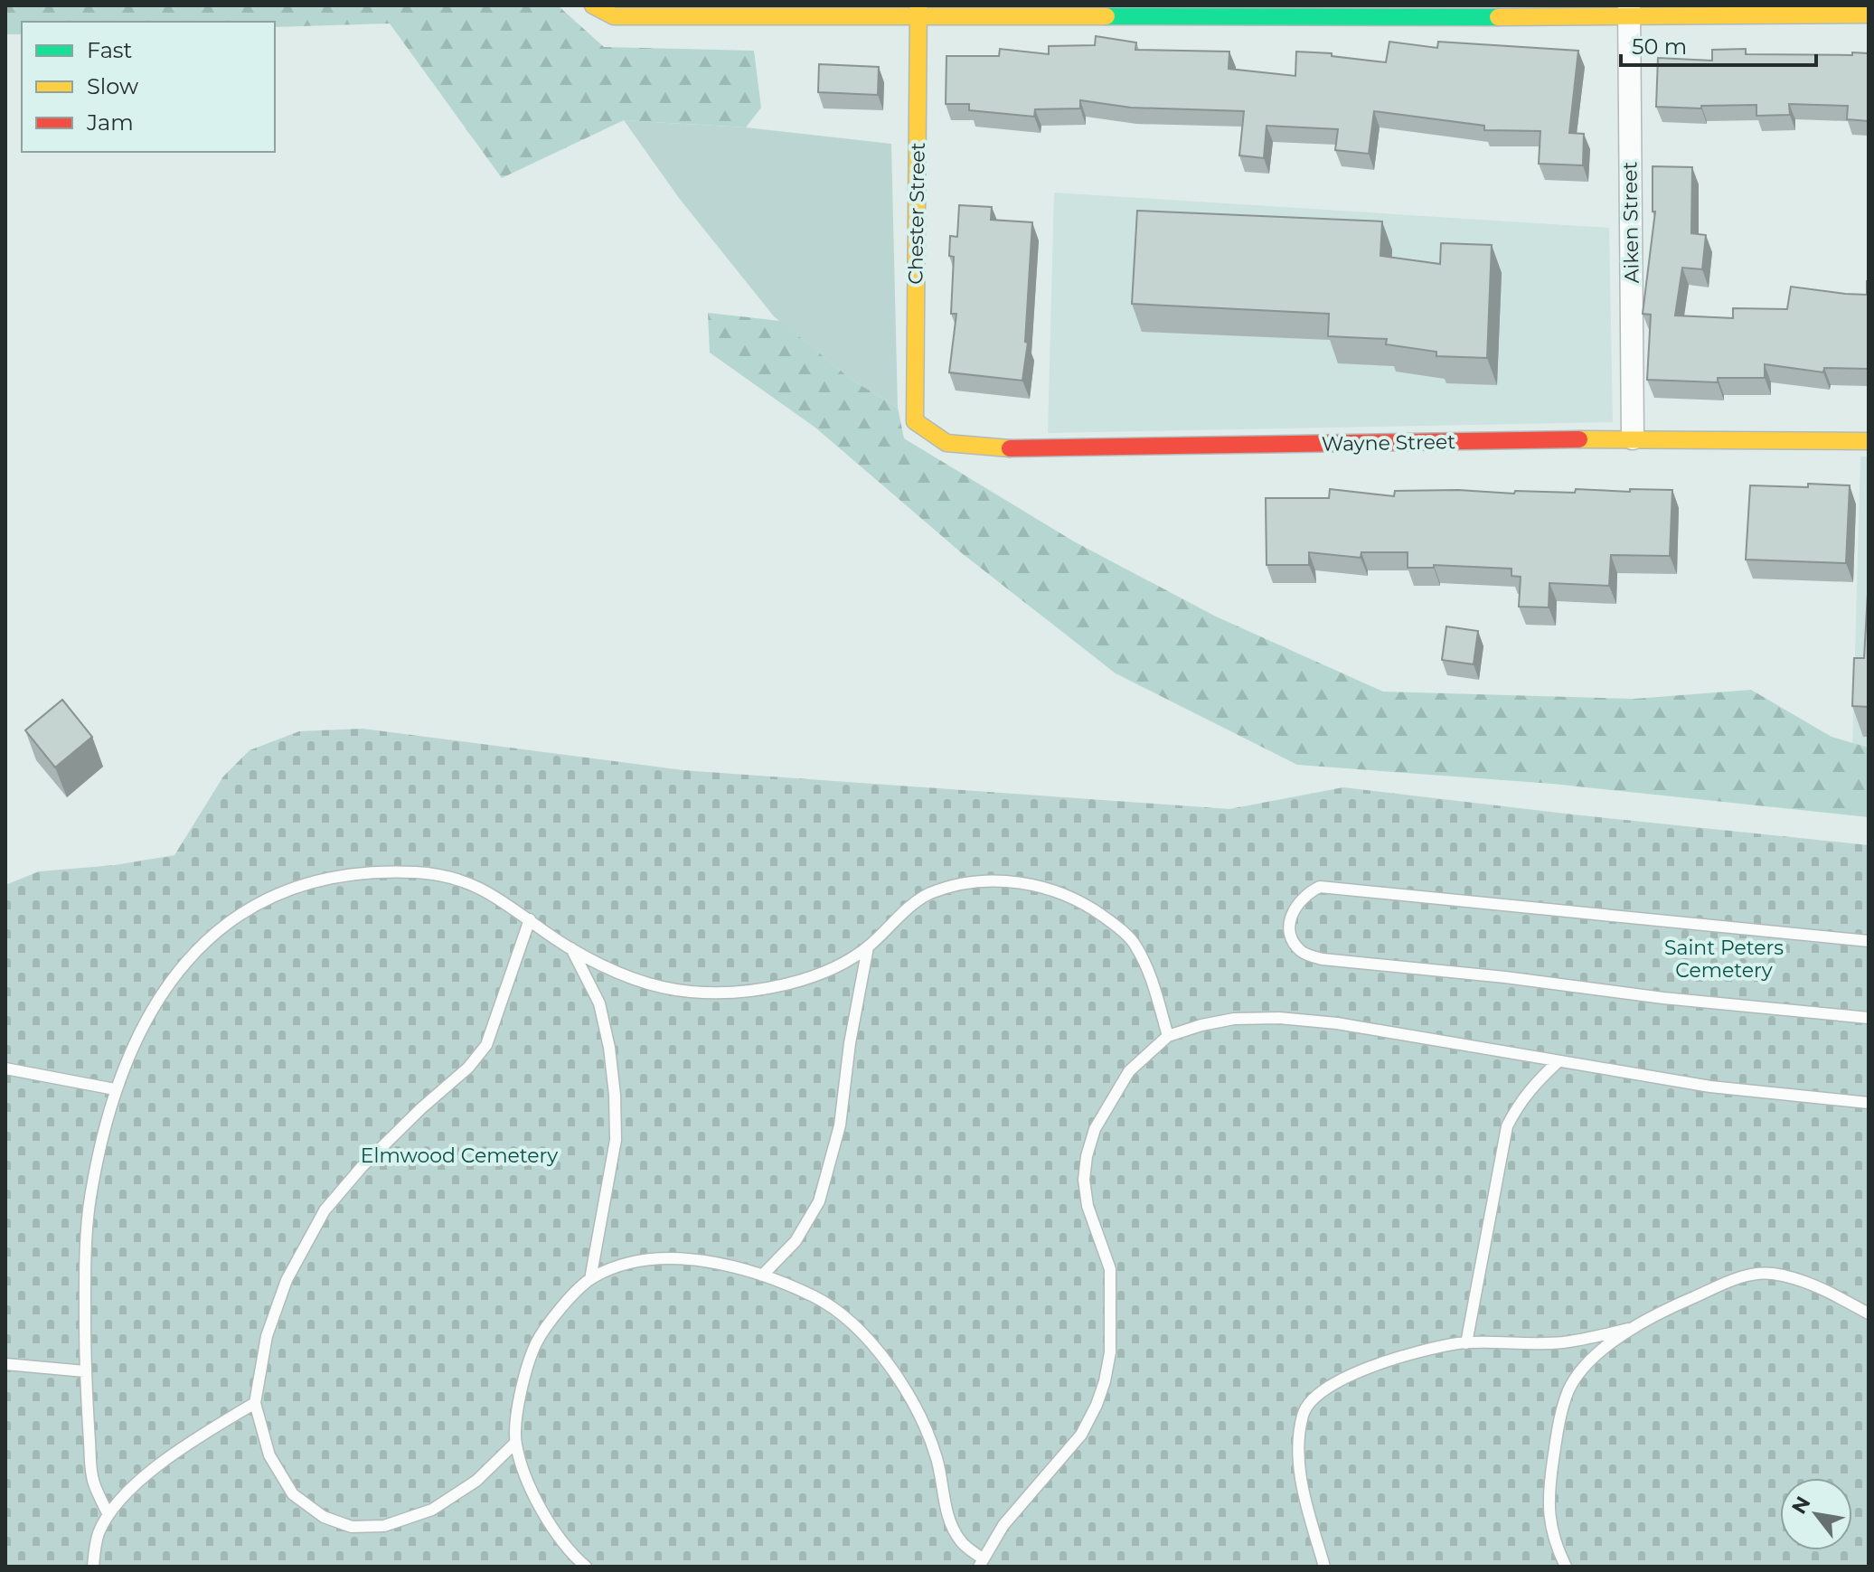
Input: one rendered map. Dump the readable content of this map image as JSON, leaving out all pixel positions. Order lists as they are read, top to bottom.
{
  "streets": {
    "street": ["Chester Street", "Aiken Street", "Wayne Street"]
  },
  "crossings": [
    ["Chester Street", "Wayne Street"],
    ["Aiken Street", "Wayne Street"]
  ],
  "parks": ["Saint Peters Cemetery", "Elmwood Cemetery"],
  "legend": ["Fast", "Slow", "Jam"],
  "scale_bar": "50 m",
  "north": "top left"
}
